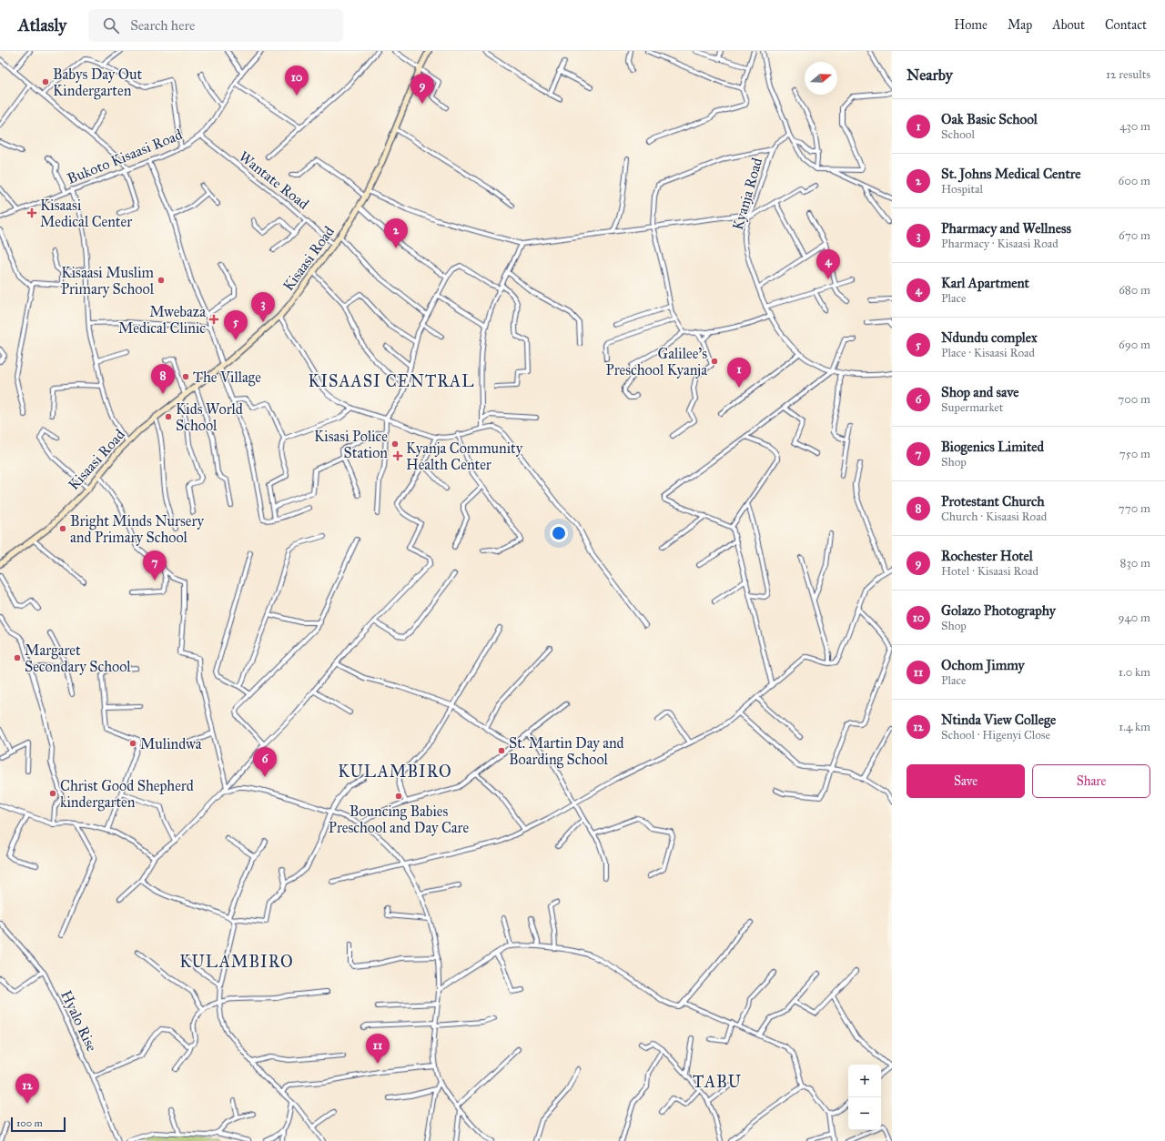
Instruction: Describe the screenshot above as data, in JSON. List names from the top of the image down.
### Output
{
  "streets": {
    "main road": ["Kisaasi Road"],
    "street": [
      "Bukoto Kisaasi Road",
      "Wantate Road",
      "Kyanja Road",
      "Hyalo Rise"
    ]
  },
  "crossings": [
    ["Bukoto Kisaasi Road", "Wantate Road"],
    ["Wantate Road", "Kisaasi Road"]
  ],
  "districts": [
    "KISAASI CENTRAL",
    "KULAMBIRO",
    "KULAMBIRO",
    "TABU"
  ],
  "places": {
    "other": [
      "Babys Day Out Kindergarten",
      "Kisaasi Muslim Primary School",
      "Galilee's Preschool Kyanja",
      "The Village",
      "Kids World School",
      "Kisasi Police Station",
      "Bright Minds Nursery and Primary School",
      "Margaret Secondary School",
      "Mulindwa",
      "St. Martin Day and Boarding School",
      "Christ Good Shepherd kindergarten",
      "Bouncing Babies Preschool and Day Care"
    ],
    "health": ["Kisaasi Medical Center", "Mwebaza Medical Clinic", "Kyanja Community Health Center"]
  },
  "scale_bar": "100 m",
  "north": "right",
  "page": {
    "header": "Atlasly",
    "search": "Search here",
    "nav": [
      "Home",
      "Map",
      "About",
      "Contact"
    ],
    "heading": ["Nearby", "12 results"],
    "pins": [
      "10",
      "9",
      "2",
      "4",
      "3",
      "5",
      "1",
      "8",
      "7",
      "6",
      "11",
      "12"
    ],
    "list": [
      {
        "mark": "1",
        "name": "Oak Basic School",
        "note": "School",
        "value": "430 m"
      },
      {
        "mark": "2",
        "name": "St. Johns Medical Centre",
        "note": "Hospital",
        "value": "600 m"
      },
      {
        "mark": "3",
        "name": "Pharmacy and Wellness",
        "note": "Pharmacy · Kisaasi Road",
        "value": "670 m"
      },
      {
        "mark": "4",
        "name": "Karl Apartment",
        "note": "Place",
        "value": "680 m"
      },
      {
        "mark": "5",
        "name": "Ndundu complex",
        "note": "Place · Kisaasi Road",
        "value": "690 m"
      },
      {
        "mark": "6",
        "name": "Shop and save",
        "note": "Supermarket",
        "value": "700 m"
      },
      {
        "mark": "7",
        "name": "Biogenics Limited",
        "note": "Shop",
        "value": "750 m"
      },
      {
        "mark": "8",
        "name": "Protestant Church",
        "note": "Church · Kisaasi Road",
        "value": "770 m"
      },
      {
        "mark": "9",
        "name": "Rochester Hotel",
        "note": "Hotel · Kisaasi Road",
        "value": "830 m"
      },
      {
        "mark": "10",
        "name": "Golazo Photography",
        "note": "Shop",
        "value": "940 m"
      },
      {
        "mark": "11",
        "name": "Ochom Jimmy",
        "note": "Place",
        "value": "1.0 km"
      },
      {
        "mark": "12",
        "name": "Ntinda View College",
        "note": "School · Higenyi Close",
        "value": "1.4 km"
      }
    ],
    "buttons": ["Save", "Share"],
    "map_buttons": ["+", "−"],
    "scale": "100 m"
  }
}
